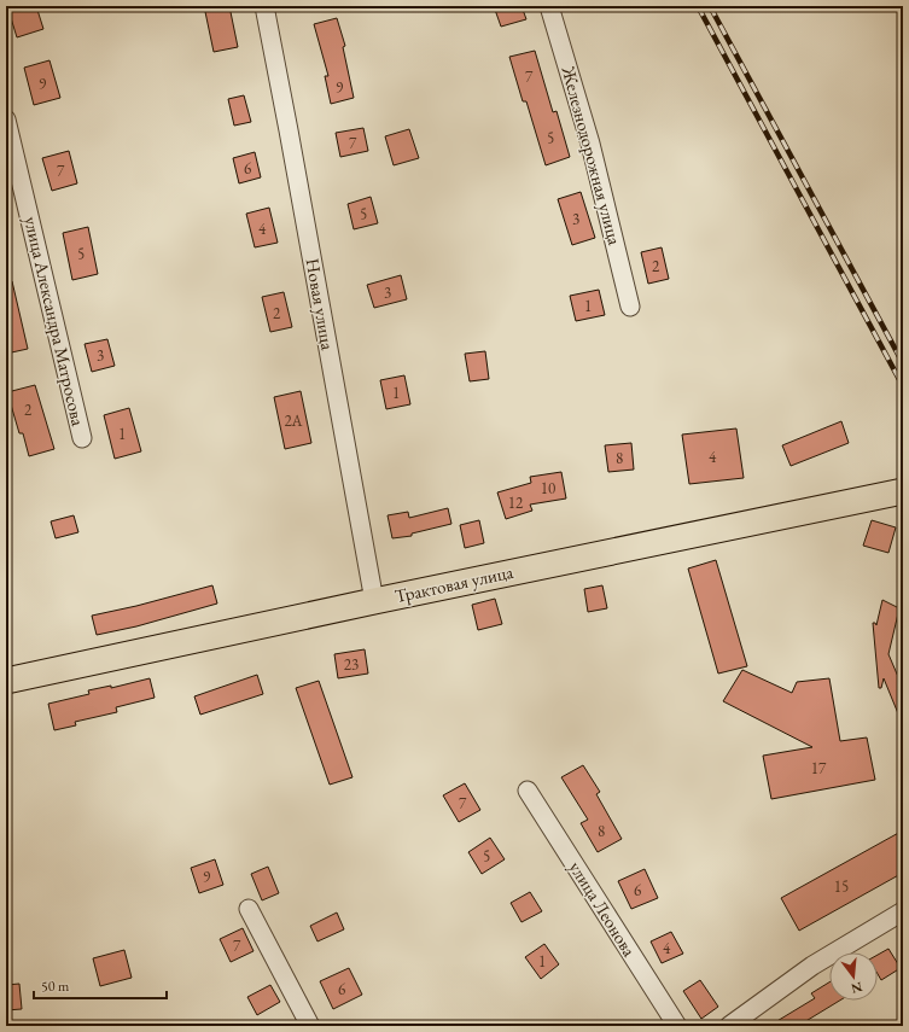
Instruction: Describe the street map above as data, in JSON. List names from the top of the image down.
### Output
{
  "streets": {
    "highway": ["Трактовая улица"],
    "street": [
      "Железнодорожная улица",
      "Новая улица",
      "улица Александра Матросова",
      "улица Леонова"
    ]
  },
  "crossings": [
    ["Новая улица", "Трактовая улица"]
  ],
  "house_numbers": [
    "7",
    "9",
    "9",
    "5",
    "7",
    "6",
    "7",
    "5",
    "3",
    "4",
    "5",
    "2",
    "3",
    "1",
    "2",
    "3",
    "1",
    "2",
    "2А",
    "1",
    "4",
    "8",
    "10",
    "12",
    "23",
    "17",
    "7",
    "8",
    "5",
    "9",
    "15",
    "6",
    "7",
    "4",
    "1",
    "6"
  ],
  "scale_bar": "50 m",
  "north": "bottom"
}
